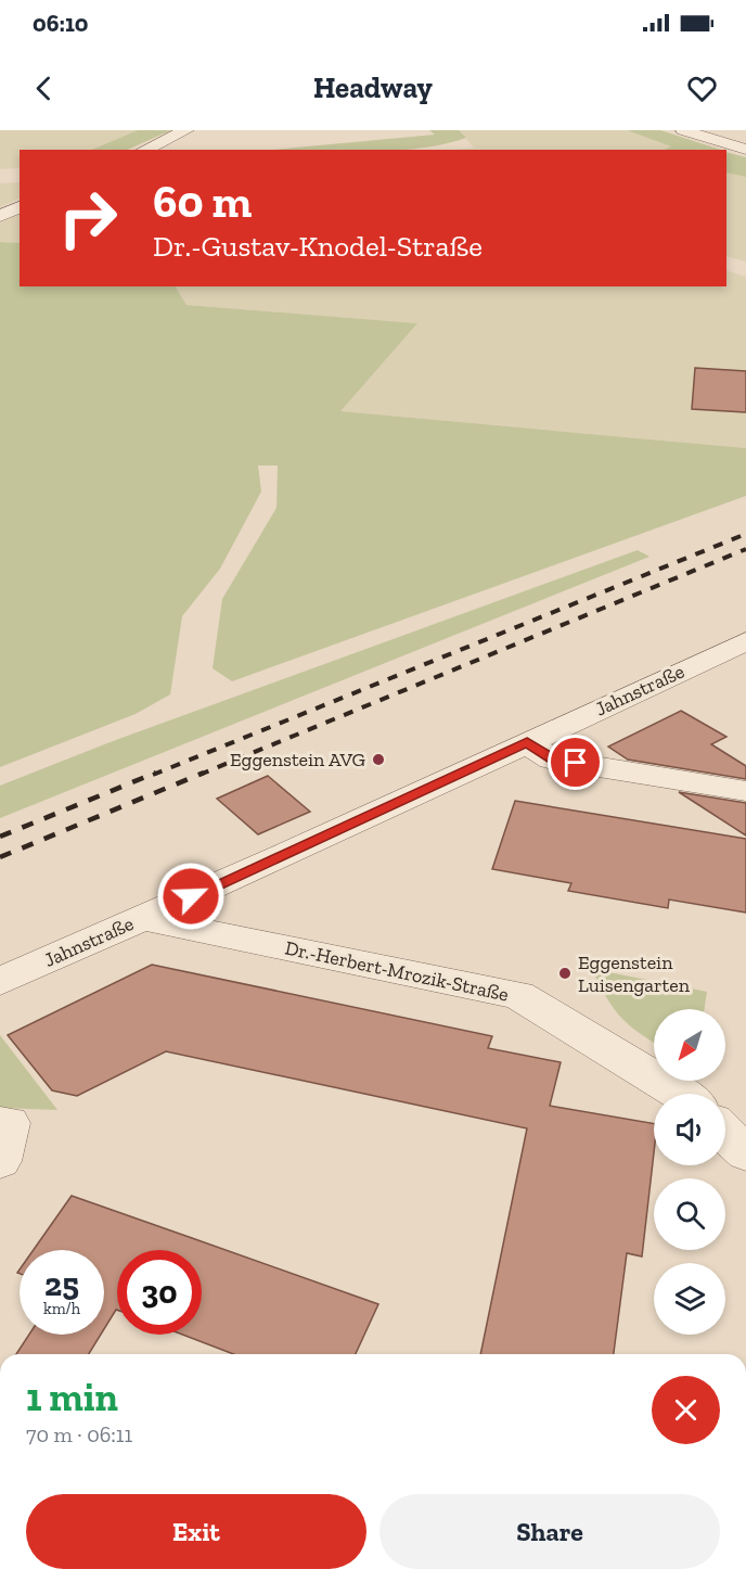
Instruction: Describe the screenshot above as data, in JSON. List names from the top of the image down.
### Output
{
  "streets": {
    "street": ["Jahnstraße", "Dr.-Herbert-Mrozik-Straße"]
  },
  "crossings": [
    ["Jahnstraße", "Dr.-Herbert-Mrozik-Straße"]
  ],
  "places": ["Eggenstein AVG", "Eggenstein Luisengarten"],
  "north": "bottom left",
  "page": {
    "status": "06:10",
    "header": "Headway",
    "turn": ["60 m", "Dr.-Gustav-Knodel-Straße"],
    "speed": "25 km/h",
    "limit": "30",
    "heading": ["1 min", "70 m · 06:11"],
    "buttons": ["Exit", "Share"]
  }
}
